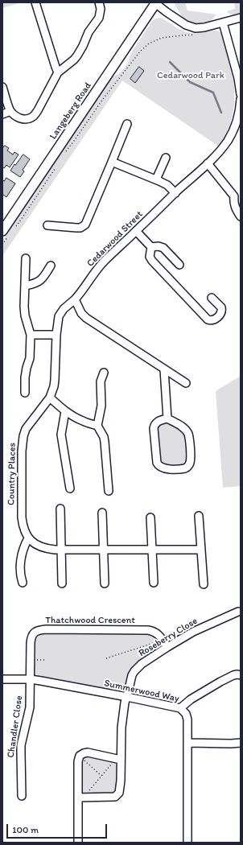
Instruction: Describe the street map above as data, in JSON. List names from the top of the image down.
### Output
{
  "streets": {
    "main road": ["Langeberg Road"],
    "street": [
      "Cedarwood Street",
      "Country Places",
      "Thatchwood Crescent",
      "Roseberry Close",
      "Summerwood Way",
      "Chandler Close"
    ]
  },
  "crossings": [
    ["Thatchwood Crescent", "Roseberry Close"],
    ["Thatchwood Crescent", "Summerwood Way"],
    ["Thatchwood Crescent", "Chandler Close"],
    ["Roseberry Close", "Summerwood Way"],
    ["Summerwood Way", "Chandler Close"]
  ],
  "parks": ["Cedarwood Park"],
  "scale_bar": "100 m"
}
